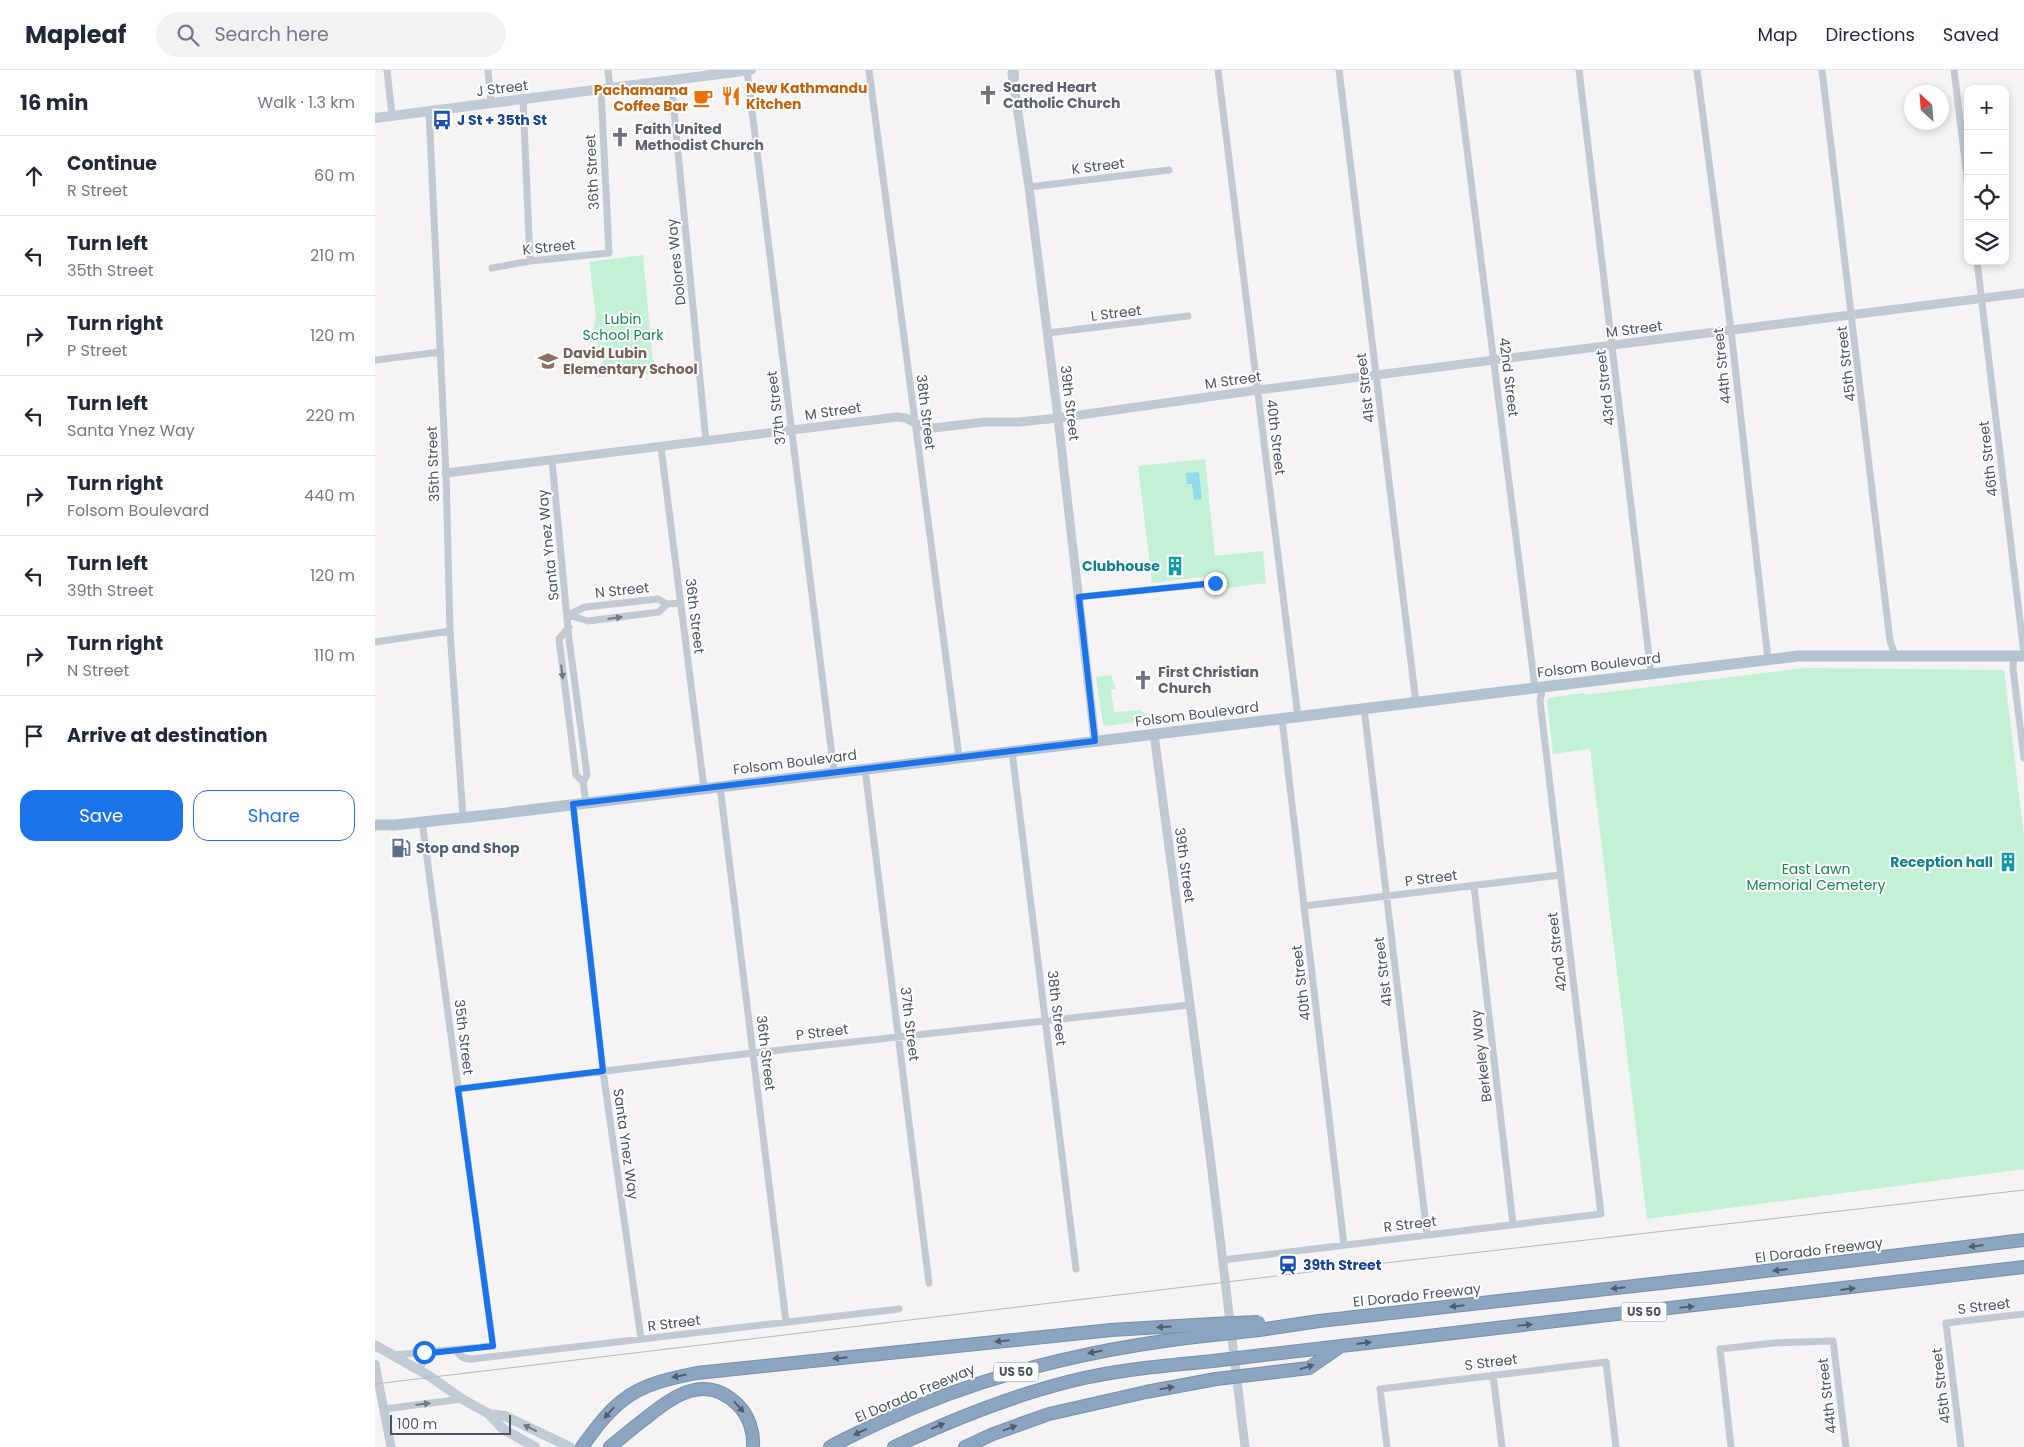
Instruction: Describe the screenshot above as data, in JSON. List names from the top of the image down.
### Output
{
  "streets": {
    "highway": ["El Dorado Freeway", "US 50"],
    "main road": ["J Street", "Folsom Boulevard"],
    "street": [
      "K Street",
      "36th Street",
      "Dolores Way",
      "L Street",
      "M Street",
      "45th Street",
      "44th Street",
      "42nd Street",
      "41st Street",
      "43rd Street",
      "39th Street",
      "37th Street",
      "38th Street",
      "40th Street",
      "46th Street",
      "35th Street",
      "Santa Ynez Way",
      "N Street",
      "P Street",
      "Berkeley Way",
      "R Street",
      "S Street"
    ]
  },
  "crossings": [
    ["J Street", "36th Street"],
    ["J Street", "Dolores Way"],
    ["J Street", "37th Street"],
    ["J Street", "35th Street"],
    ["K Street", "36th Street"],
    ["K Street", "39th Street"],
    ["36th Street", "M Street"],
    ["36th Street", "N Street"],
    ["36th Street", "Folsom Boulevard"],
    ["36th Street", "P Street"],
    ["36th Street", "R Street"],
    ["Dolores Way", "M Street"],
    ["L Street", "39th Street"],
    ["M Street", "45th Street"],
    ["M Street", "44th Street"],
    ["M Street", "42nd Street"],
    ["M Street", "41st Street"],
    ["M Street", "43rd Street"],
    ["M Street", "39th Street"],
    ["M Street", "37th Street"],
    ["M Street", "38th Street"],
    ["M Street", "40th Street"],
    ["M Street", "46th Street"],
    ["M Street", "35th Street"],
    ["M Street", "Santa Ynez Way"],
    ["45th Street", "Folsom Boulevard"],
    ["45th Street", "S Street"],
    ["44th Street", "Folsom Boulevard"],
    ["42nd Street", "Folsom Boulevard"],
    ["42nd Street", "P Street"],
    ["42nd Street", "R Street"],
    ["41st Street", "Folsom Boulevard"],
    ["41st Street", "P Street"],
    ["41st Street", "R Street"],
    ["43rd Street", "Folsom Boulevard"],
    ["39th Street", "Folsom Boulevard"],
    ["39th Street", "P Street"],
    ["39th Street", "R Street"],
    ["37th Street", "Folsom Boulevard"],
    ["37th Street", "P Street"],
    ["38th Street", "Folsom Boulevard"],
    ["38th Street", "P Street"],
    ["40th Street", "Folsom Boulevard"],
    ["40th Street", "P Street"],
    ["40th Street", "R Street"],
    ["46th Street", "Folsom Boulevard"],
    ["35th Street", "Folsom Boulevard"],
    ["35th Street", "P Street"],
    ["35th Street", "R Street"],
    ["Santa Ynez Way", "N Street"],
    ["Santa Ynez Way", "Folsom Boulevard"],
    ["Santa Ynez Way", "P Street"],
    ["Santa Ynez Way", "R Street"],
    ["P Street", "Berkeley Way"],
    ["Berkeley Way", "R Street"]
  ],
  "parks": ["Lubin School Park", "East Lawn Memorial Cemetery"],
  "places": {
    "church": ["Sacred Heart Catholic Church", "Faith United Methodist Church", "First Christian Church"],
    "restaurant": ["New Kathmandu Kitchen"],
    "cafe": ["Pachamama Coffee Bar"],
    "bus stop": ["J St + 35th St"],
    "school or university": ["David Lubin Elementary School"],
    "building": ["Clubhouse", "Reception hall"],
    "fuel station": ["Stop and Shop"],
    "station": ["39th Street"]
  },
  "scale_bar": "100 m",
  "north": "top left",
  "page": {
    "header": "Mapleaf",
    "search": "Search here",
    "nav": ["Map", "Directions", "Saved"],
    "heading": ["16 min", "Walk · 1.3 km"],
    "map_buttons": ["+", "−"],
    "list": [
      ["Continue", "R Street", "60 m"],
      ["Turn left", "35th Street", "210 m"],
      ["Turn right", "P Street", "120 m"],
      ["Turn left", "Santa Ynez Way", "220 m"],
      ["Turn right", "Folsom Boulevard", "440 m"],
      ["Turn left", "39th Street", "120 m"],
      ["Turn right", "N Street", "110 m"],
      "Arrive at destination"
    ],
    "buttons": ["Save", "Share"],
    "scale": "100 m"
  }
}
